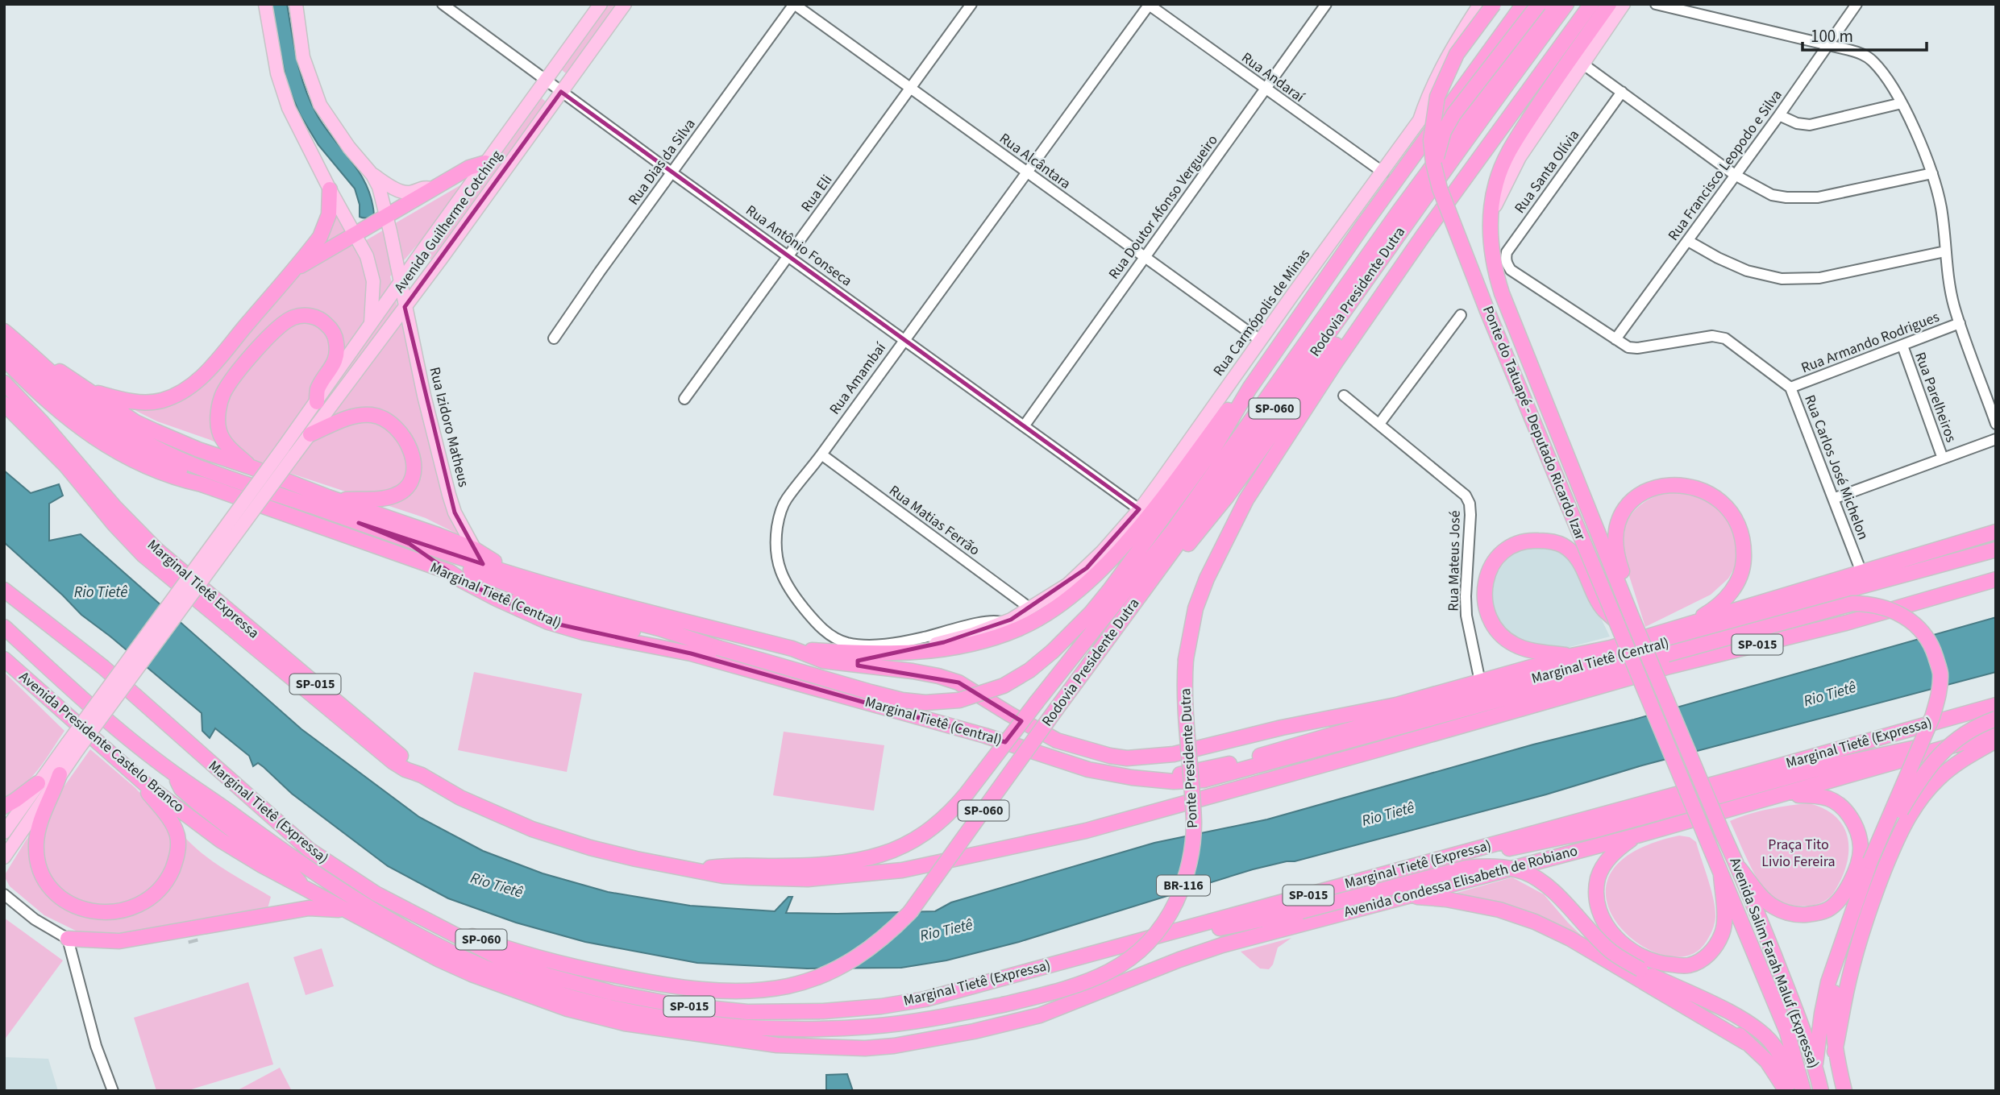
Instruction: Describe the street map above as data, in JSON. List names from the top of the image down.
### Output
{
  "streets": {
    "highway": [
      "Rodovia Presidente Dutra",
      "SP-060",
      "Ponte do Tatuapé - Deputado Ricardo Izar",
      "Marginal Tietê Expressa",
      "Marginal Tietê (Central)",
      "SP-015",
      "Avenida Presidente Castelo Branco",
      "Marginal Tietê (Expressa)",
      "Ponte Presidente Dutra",
      "Avenida Condessa Elisabeth de Robiano",
      "BR-116",
      "Avenida Salim Farah Maluf (Expressa)"
    ],
    "main road": [
      "Avenida Guilherme Cotching",
      "Rua Carmópolis de Minas",
      "Rua Amambaí",
      "Rua Izidoro Matheus"
    ],
    "street": [
      "Rua Andaraí",
      "Rua Alcântara",
      "Rua Dias da Silva",
      "Rua Francisco Leopodo e Silva",
      "Rua Santa Olívia",
      "Rua Eli",
      "Rua Doutor Afonso Vergueiro",
      "Rua Antônio Fonseca",
      "Rua Armando Rodrigues",
      "Rua Parelheiros",
      "Rua Carlos José Michelon",
      "Rua Matias Ferrão",
      "Rua Mateus José"
    ]
  },
  "crossings": [
    ["Rua Andaraí", "Rua Doutor Afonso Vergueiro"],
    ["Rua Andaraí", "Rua Carmópolis de Minas"],
    ["Rua Andaraí", "Rua Amambaí"],
    ["Rua Alcântara", "Rua Dias da Silva"],
    ["Rua Alcântara", "Rua Eli"],
    ["Rua Alcântara", "Rua Doutor Afonso Vergueiro"],
    ["Rua Alcântara", "Rua Carmópolis de Minas"],
    ["Rua Alcântara", "Rua Amambaí"],
    ["Rua Dias da Silva", "Rua Antônio Fonseca"],
    ["Rua Francisco Leopodo e Silva", "Rua Carlos José Michelon"],
    ["Rua Santa Olívia", "Rua Carlos José Michelon"],
    ["Rua Eli", "Rua Antônio Fonseca"],
    ["Rua Doutor Afonso Vergueiro", "Rua Antônio Fonseca"],
    ["Avenida Guilherme Cotching", "Rua Antônio Fonseca"],
    ["Avenida Guilherme Cotching", "Rua Izidoro Matheus"],
    ["Rua Antônio Fonseca", "Rua Carmópolis de Minas"],
    ["Rua Antônio Fonseca", "Rua Amambaí"],
    ["Rodovia Presidente Dutra", "SP-015"],
    ["Rodovia Presidente Dutra", "Marginal Tietê (Expressa)"],
    ["Rodovia Presidente Dutra", "Ponte Presidente Dutra"],
    ["Rua Carmópolis de Minas", "Rua Amambaí"],
    ["Rua Carmópolis de Minas", "Rua Matias Ferrão"],
    ["Rua Armando Rodrigues", "Rua Parelheiros"],
    ["Rua Armando Rodrigues", "Rua Carlos José Michelon"],
    ["Rua Amambaí", "Rua Matias Ferrão"],
    ["Ponte do Tatuapé - Deputado Ricardo Izar", "Avenida Salim Farah Maluf (Expressa)"],
    ["Marginal Tietê Expressa", "SP-015"],
    ["SP-015", "Marginal Tietê (Expressa)"],
    ["Avenida Presidente Castelo Branco", "Avenida Condessa Elisabeth de Robiano"]
  ],
  "water": ["Rio Tietê"],
  "parks": ["Praça Tito Livio Fereira"],
  "scale_bar": "100 m"
}
